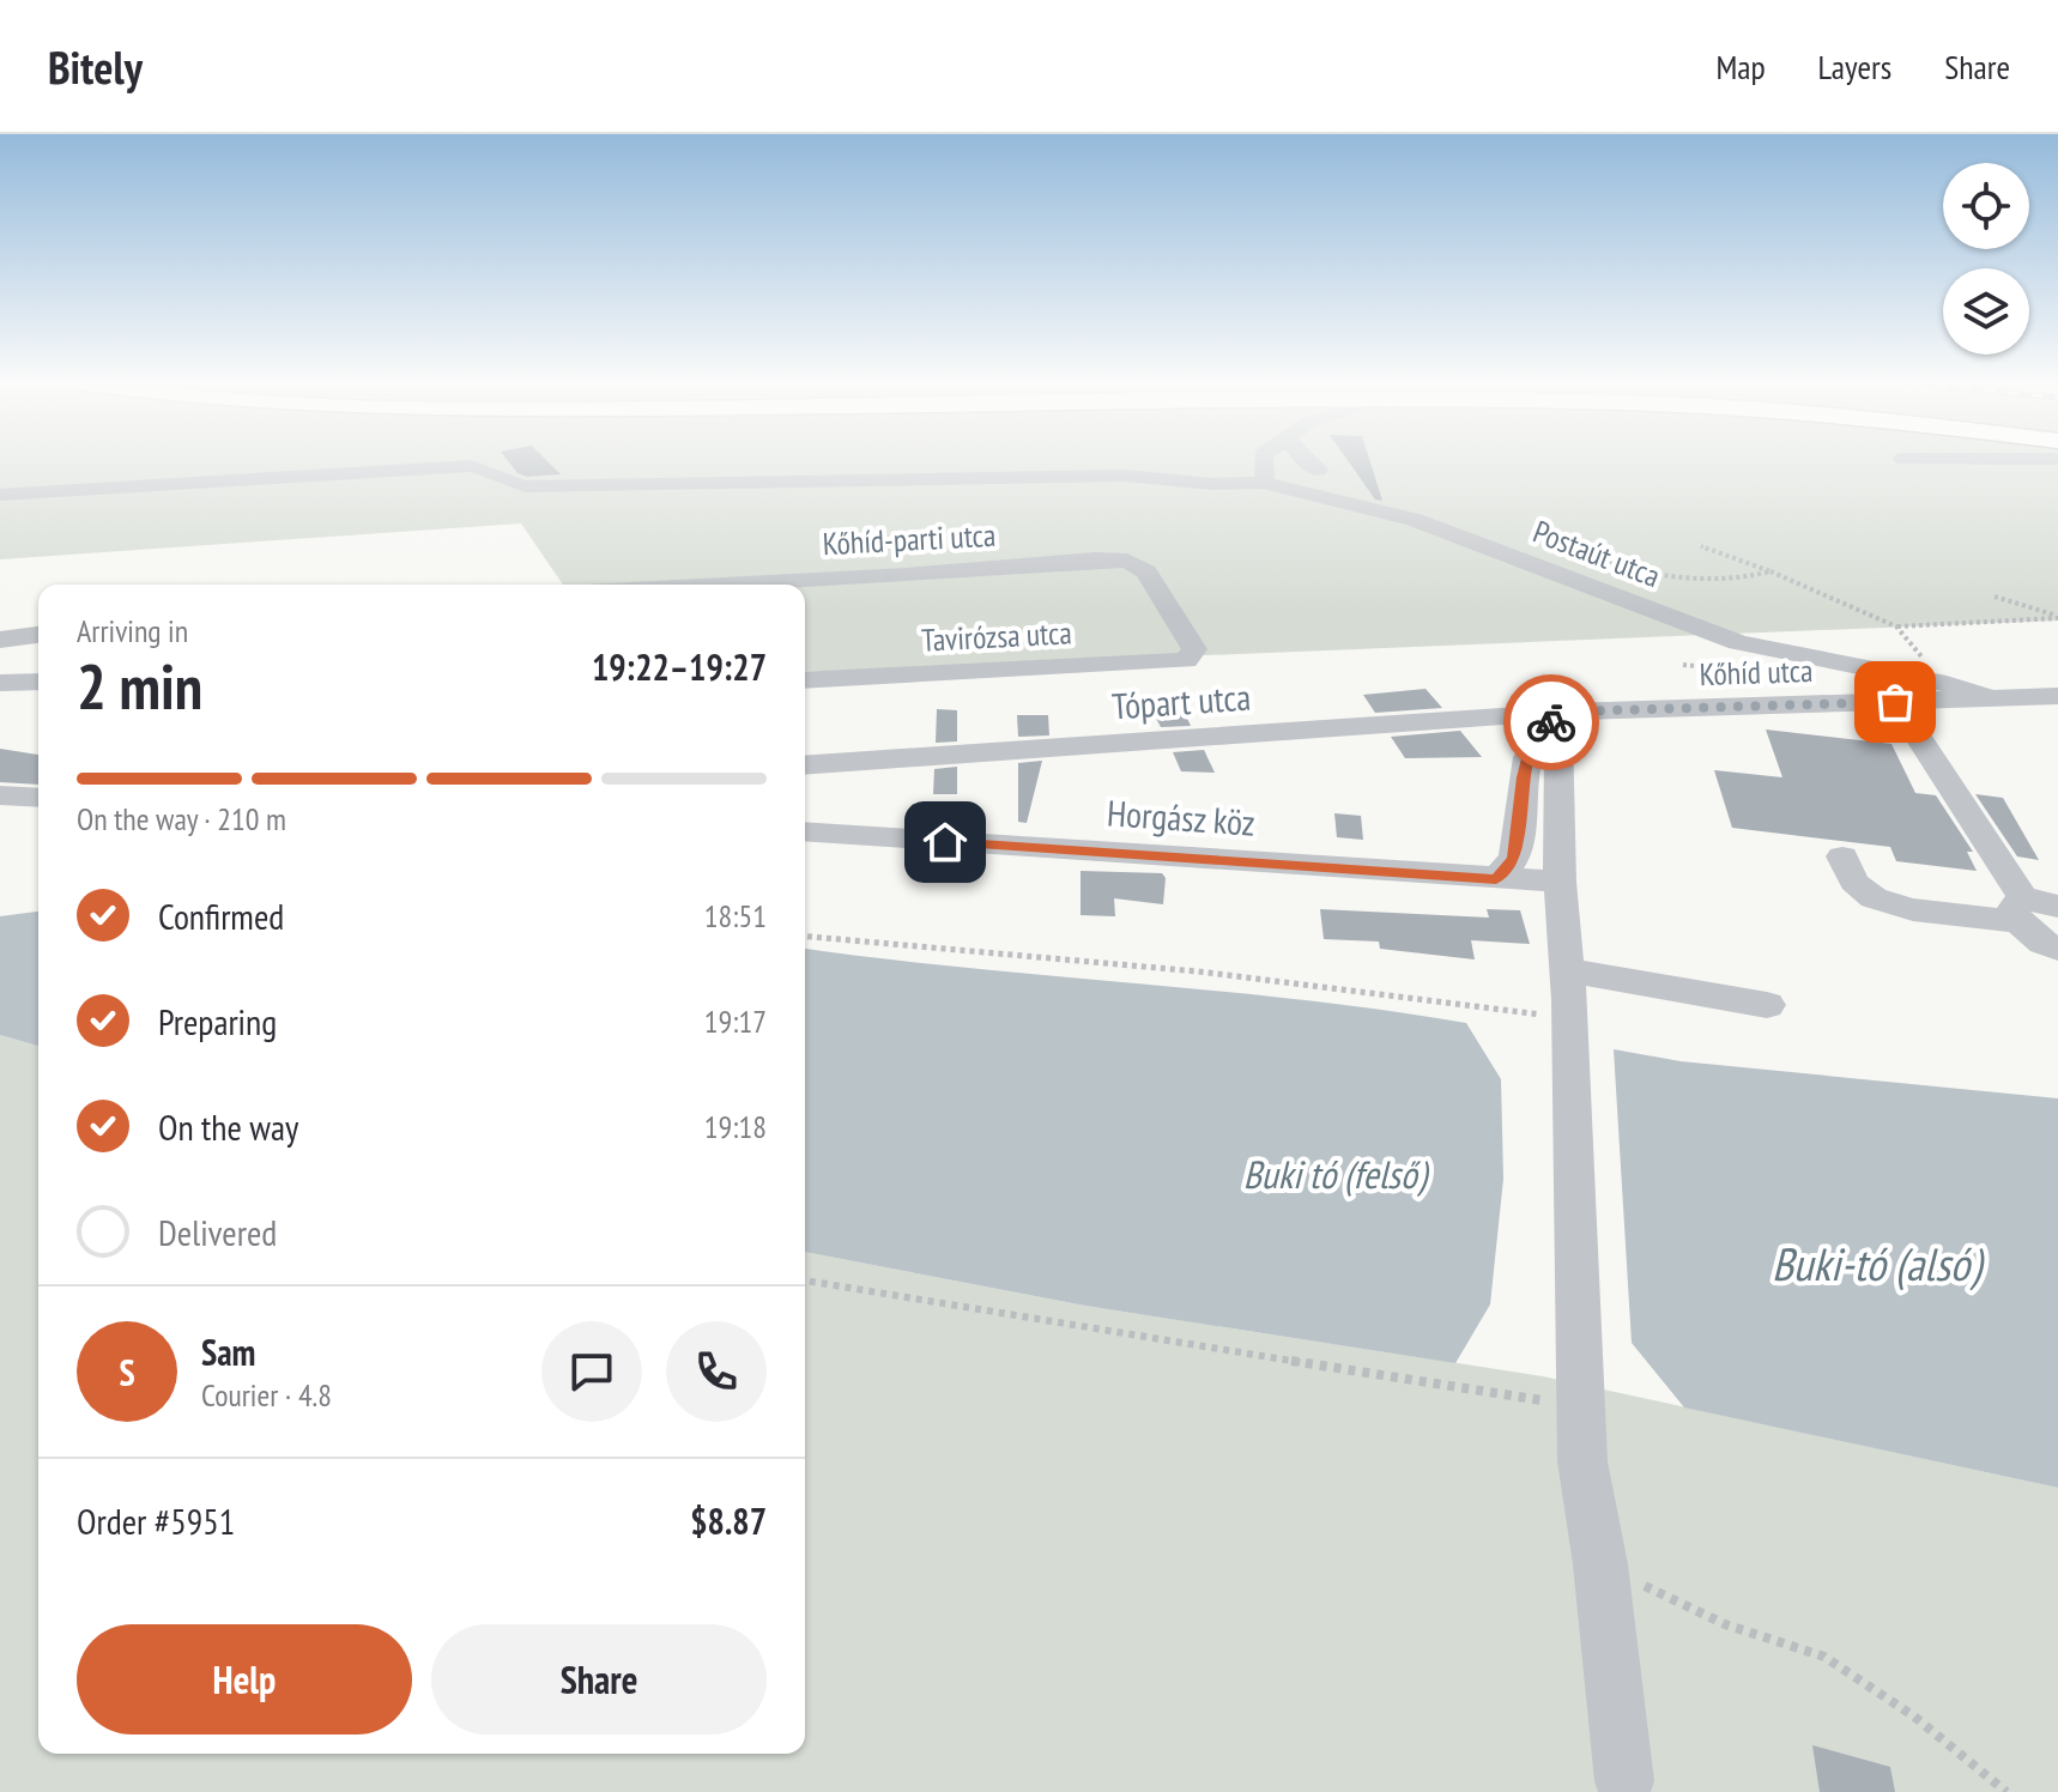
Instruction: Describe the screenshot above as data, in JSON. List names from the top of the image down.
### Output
{
  "streets": {
    "street": [
      "Kőhíd-parti utca",
      "Postaút utca",
      "Tavirózsa utca",
      "Kőhíd utca",
      "Tópart utca",
      "Horgász köz"
    ]
  },
  "crossings": [
    ["Kőhíd-parti utca", "Tavirózsa utca"],
    ["Postaút utca", "Kőhíd utca"],
    ["Kőhíd utca", "Tópart utca"]
  ],
  "water": ["Buki tó (felső)", "Buki-tó (alsó)"],
  "page": {
    "header": "Bitely",
    "nav": ["Map", "Layers", "Share"],
    "heading": ["2 min", "Arriving in", "19:22–19:27"],
    "panel": [
      "Sam",
      "Courier · 4.8",
      "Order #5951",
      "$8.87"
    ],
    "bar": "On the way · 210 m",
    "list": [
      ["Confirmed", "18:51"],
      ["Preparing", "19:17"],
      ["On the way", "19:18"],
      "Delivered"
    ],
    "round": "S",
    "buttons": ["Help", "Share"]
  }
}
